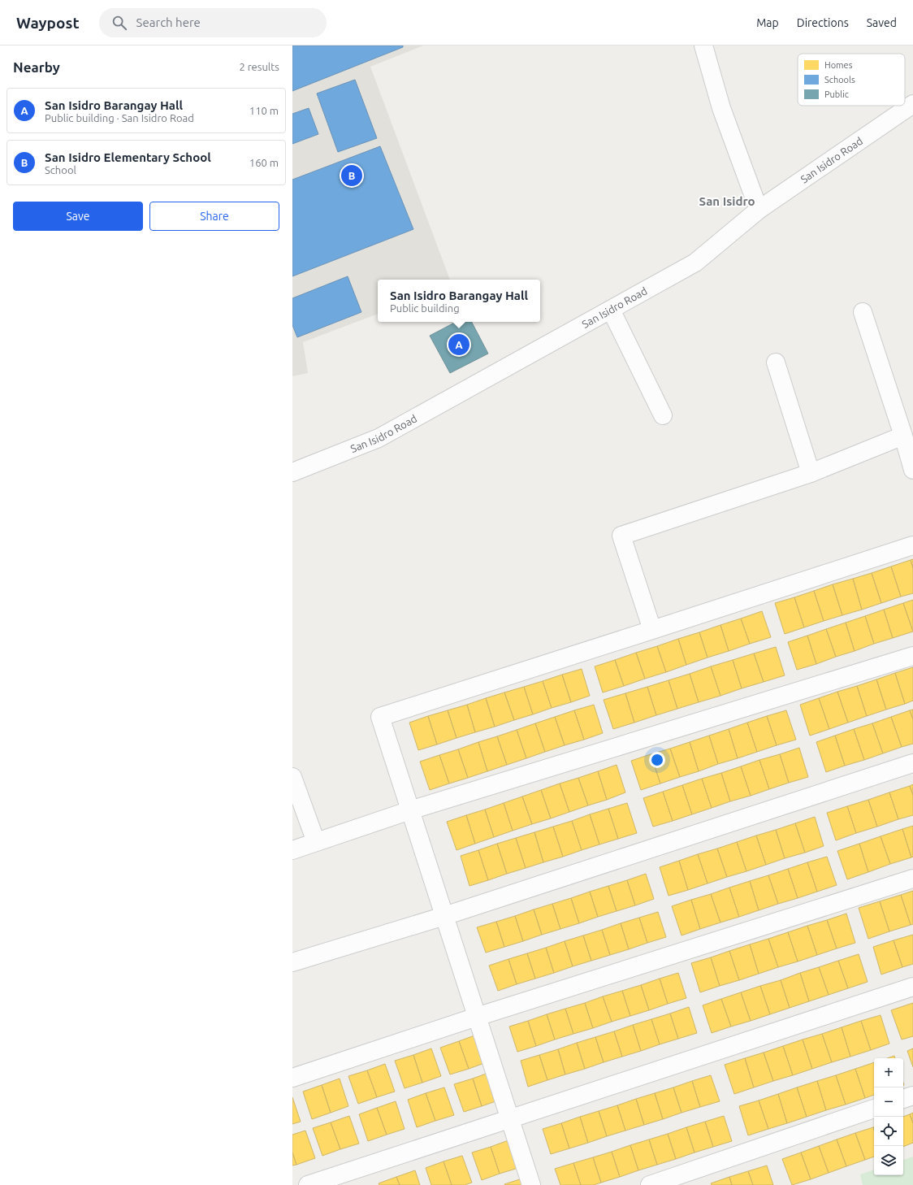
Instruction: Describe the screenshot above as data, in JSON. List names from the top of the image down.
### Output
{
  "streets": {
    "street": ["San Isidro Road"]
  },
  "districts": ["San Isidro"],
  "legend": ["Homes", "Schools", "Public"],
  "page": {
    "header": "Waypost",
    "search": "Search here",
    "nav": ["Map", "Directions", "Saved"],
    "heading": ["Nearby", "2 results"],
    "list": [
      {
        "mark": "A",
        "name": "San Isidro Barangay Hall",
        "note": "Public building · San Isidro Road",
        "value": "110 m"
      },
      {
        "mark": "B",
        "name": "San Isidro Elementary School",
        "note": "School",
        "value": "160 m"
      }
    ],
    "pins": ["B", "A"],
    "buttons": ["Save", "Share"],
    "popup": ["San Isidro Barangay Hall", "Public building"],
    "map_buttons": ["+", "−"]
  }
}
